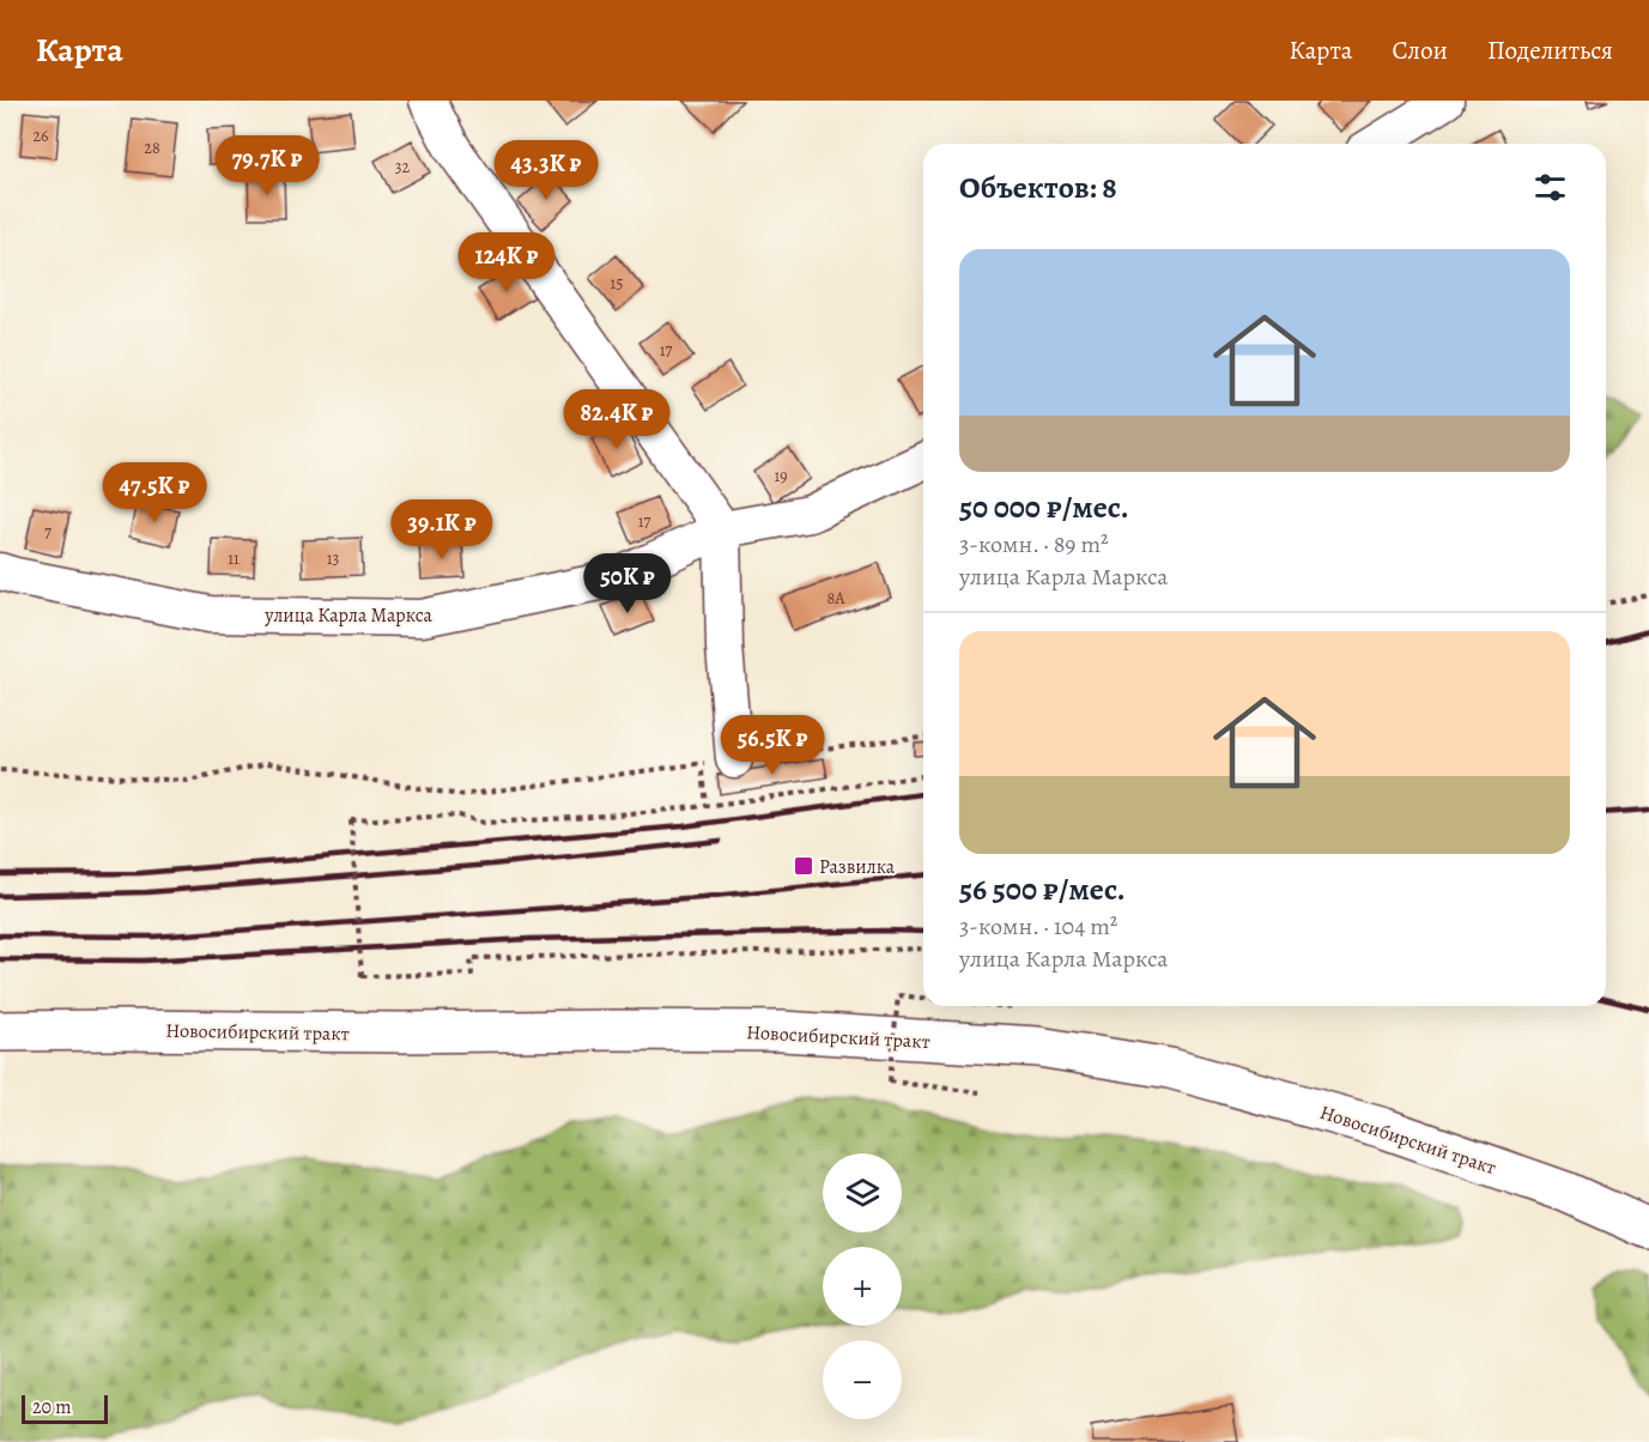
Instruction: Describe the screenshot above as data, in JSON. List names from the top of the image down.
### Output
{
  "streets": {
    "main road": ["Новосибирский тракт"],
    "street": ["улица Карла Маркса"]
  },
  "places": {
    "transit": ["Развилка"]
  },
  "house_numbers": [
    "26",
    "28",
    "32",
    "15",
    "17",
    "19",
    "17",
    "7",
    "11",
    "13",
    "8А"
  ],
  "scale_bar": "20 m",
  "page": {
    "header": "Карта",
    "nav": ["Карта", "Слои", "Поделиться"],
    "price": [
      "79.7K ₽",
      "43.3K ₽",
      "124K ₽",
      "82.4K ₽",
      "47.5K ₽",
      "39.1K ₽",
      "50K ₽",
      "56.5K ₽"
    ],
    "heading": "Объектов: 8",
    "list": [
      {
        "name": "50 000 ₽/мес.",
        "note": "3-комн. · 89 m² · улица Карла Маркса"
      },
      {
        "name": "56 500 ₽/мес.",
        "note": "3-комн. · 104 m² · улица Карла Маркса"
      }
    ],
    "map_buttons": ["+", "−"],
    "scale": "20 m"
  }
}
